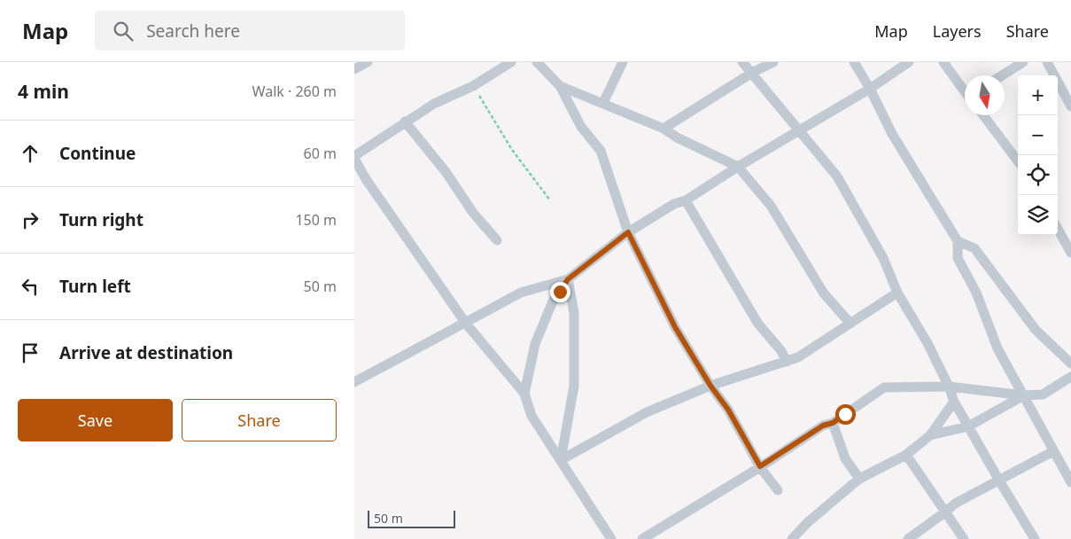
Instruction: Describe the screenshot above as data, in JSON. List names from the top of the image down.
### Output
{
  "scale_bar": "50 m",
  "north": "bottom",
  "page": {
    "header": "Map",
    "search": "Search here",
    "nav": ["Map", "Layers", "Share"],
    "heading": ["4 min", "Walk · 260 m"],
    "map_buttons": ["+", "−"],
    "list": [
      ["Continue", "60 m"],
      ["Turn right", "150 m"],
      ["Turn left", "50 m"],
      "Arrive at destination"
    ],
    "buttons": ["Save", "Share"],
    "scale": "50 m"
  }
}
